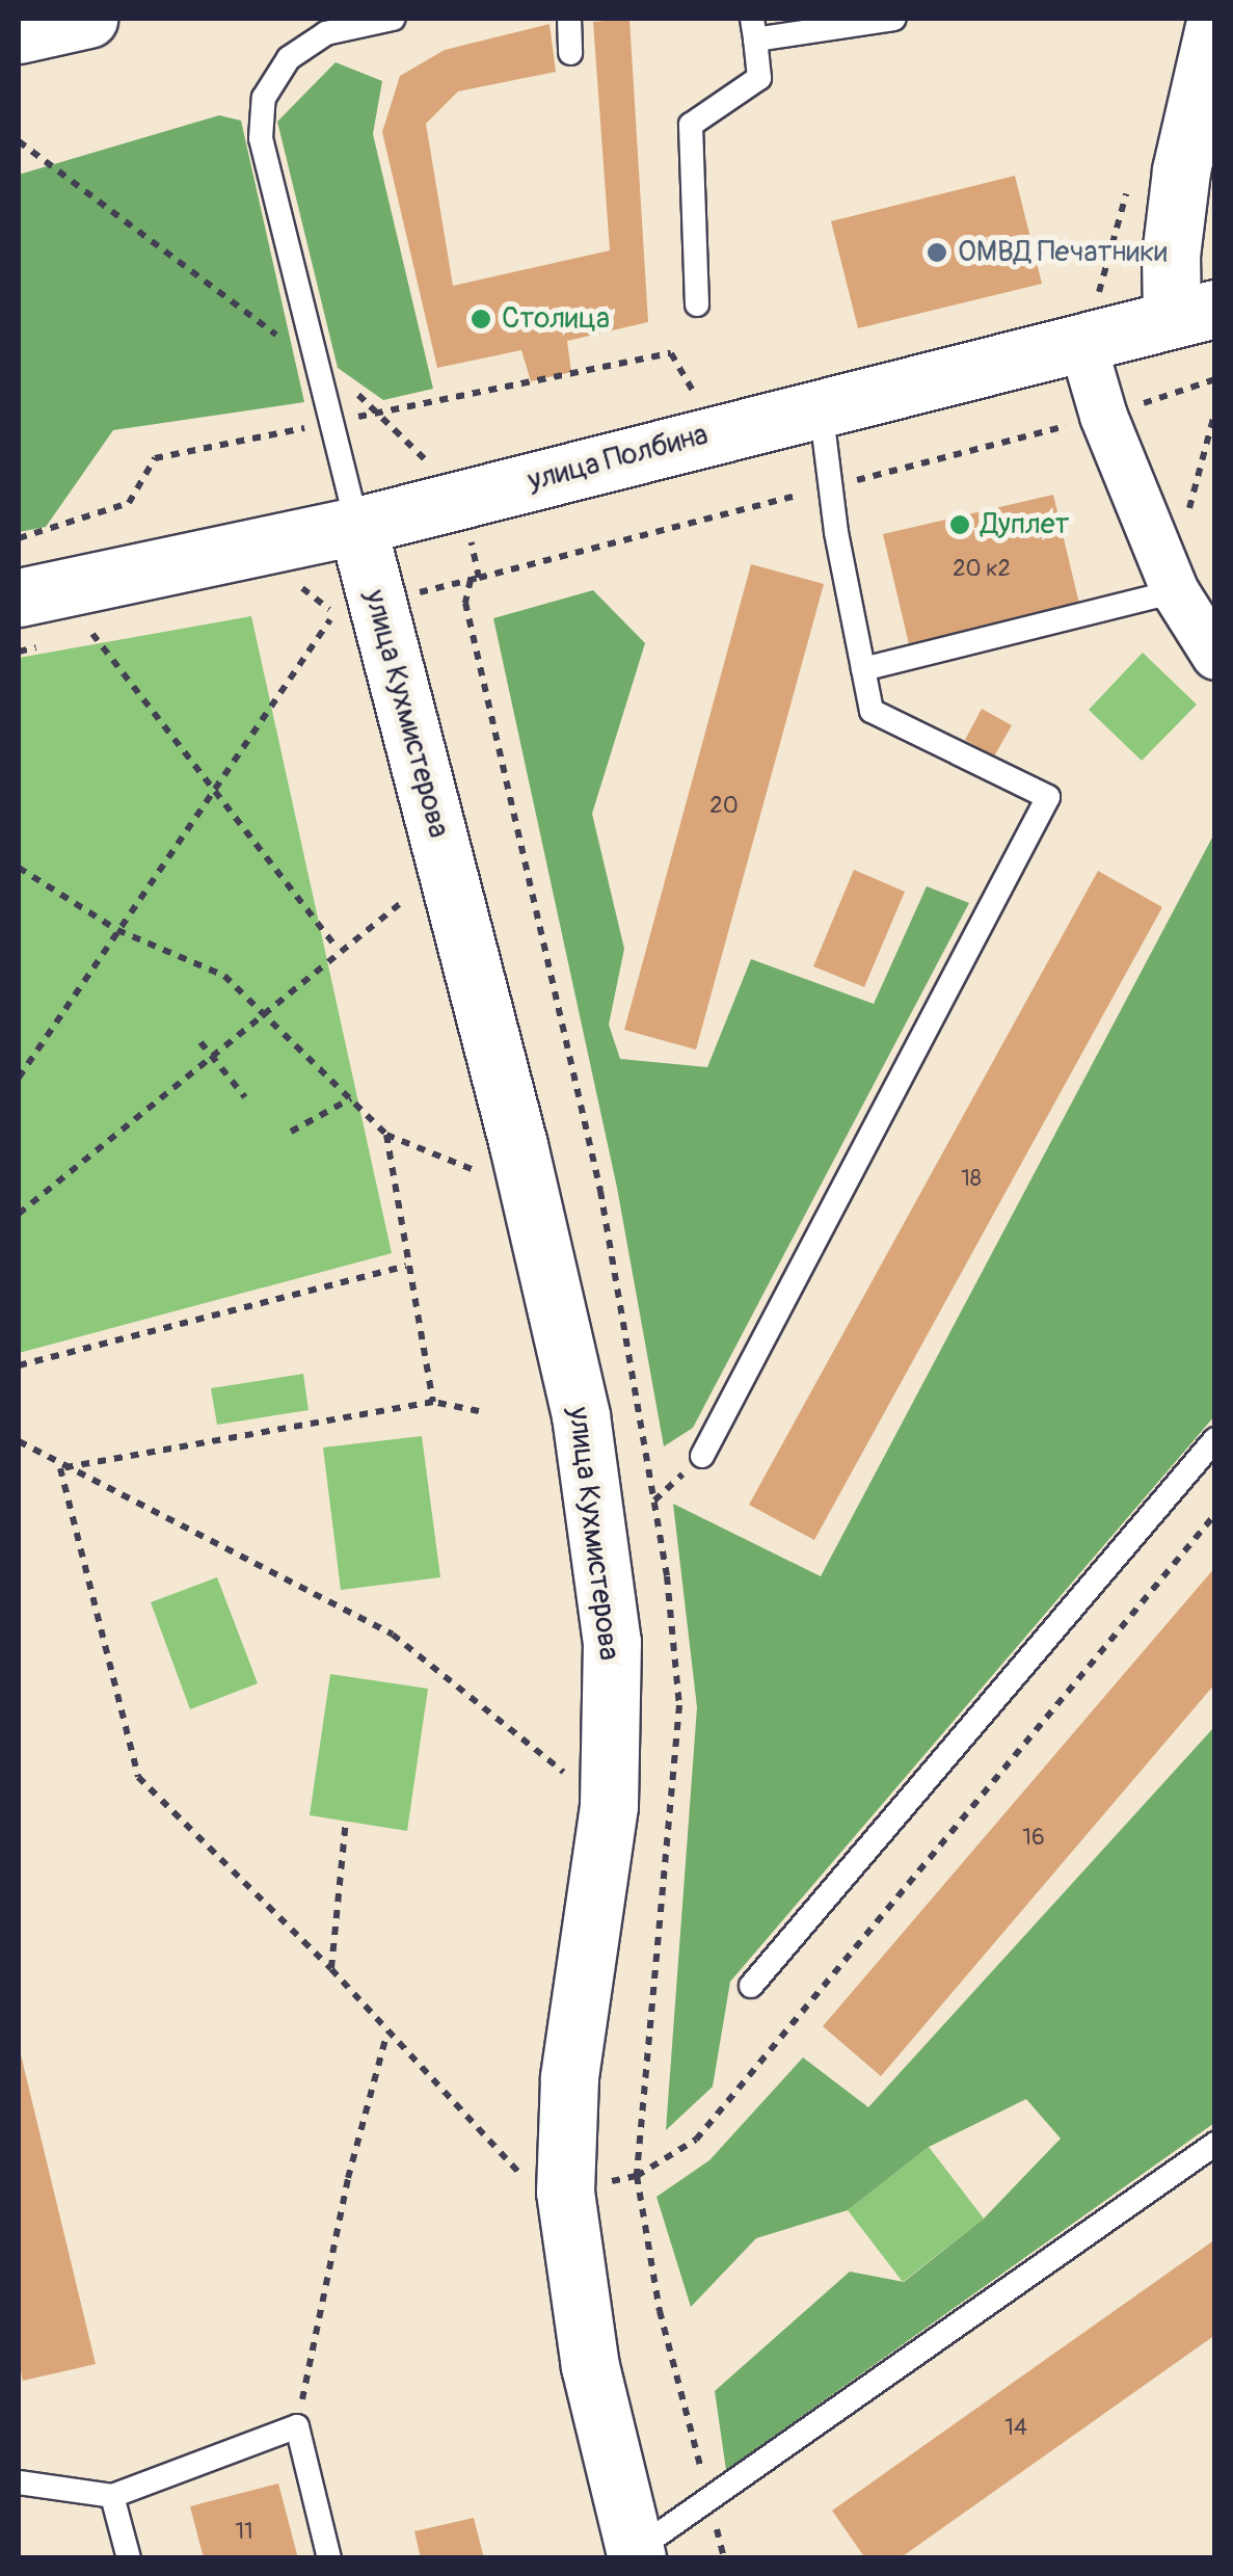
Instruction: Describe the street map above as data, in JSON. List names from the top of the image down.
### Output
{
  "streets": {
    "street": ["улица Полбина", "улица Кухмистерова"]
  },
  "crossings": [
    ["улица Полбина", "улица Кухмистерова"]
  ],
  "places": ["ОМВД Печатники", "Столица", "Дуплет"],
  "house_numbers": [
    "20 к2",
    "20",
    "18",
    "16",
    "14",
    "11"
  ]
}
